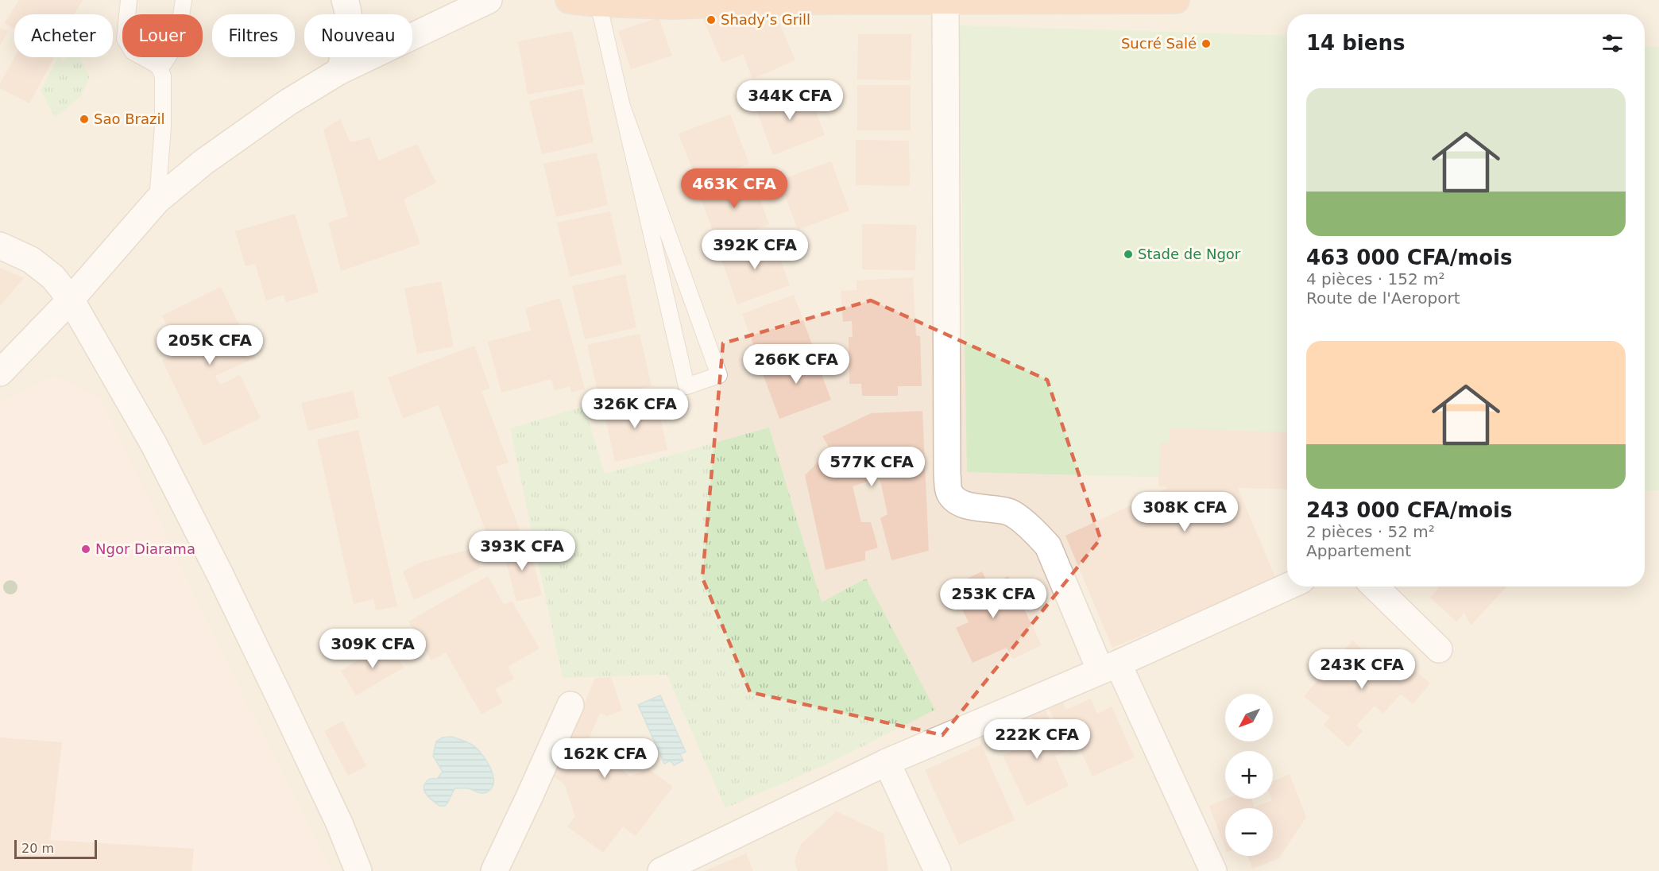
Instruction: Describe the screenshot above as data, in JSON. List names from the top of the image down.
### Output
{
  "places": [
    "Shady’s Grill",
    "Sucré Salé",
    "Sao Brazil",
    "Stade de Ngor",
    "Ngor Diarama"
  ],
  "scale_bar": "20 m",
  "north": "bottom left",
  "page": {
    "chip": [
      "Acheter",
      "Louer",
      "Filtres",
      "Nouveau"
    ],
    "heading": "14 biens",
    "list": [
      {
        "name": "463 000 CFA/mois",
        "note": "4 pièces · 152 m² · Route de l'Aeroport"
      },
      {
        "name": "243 000 CFA/mois",
        "note": "2 pièces · 52 m² · Appartement"
      }
    ],
    "price": [
      "344K CFA",
      "463K CFA",
      "392K CFA",
      "205K CFA",
      "266K CFA",
      "326K CFA",
      "577K CFA",
      "308K CFA",
      "393K CFA",
      "253K CFA",
      "309K CFA",
      "243K CFA",
      "222K CFA",
      "162K CFA"
    ],
    "map_buttons": ["+", "−"],
    "scale": "20 m"
  }
}
